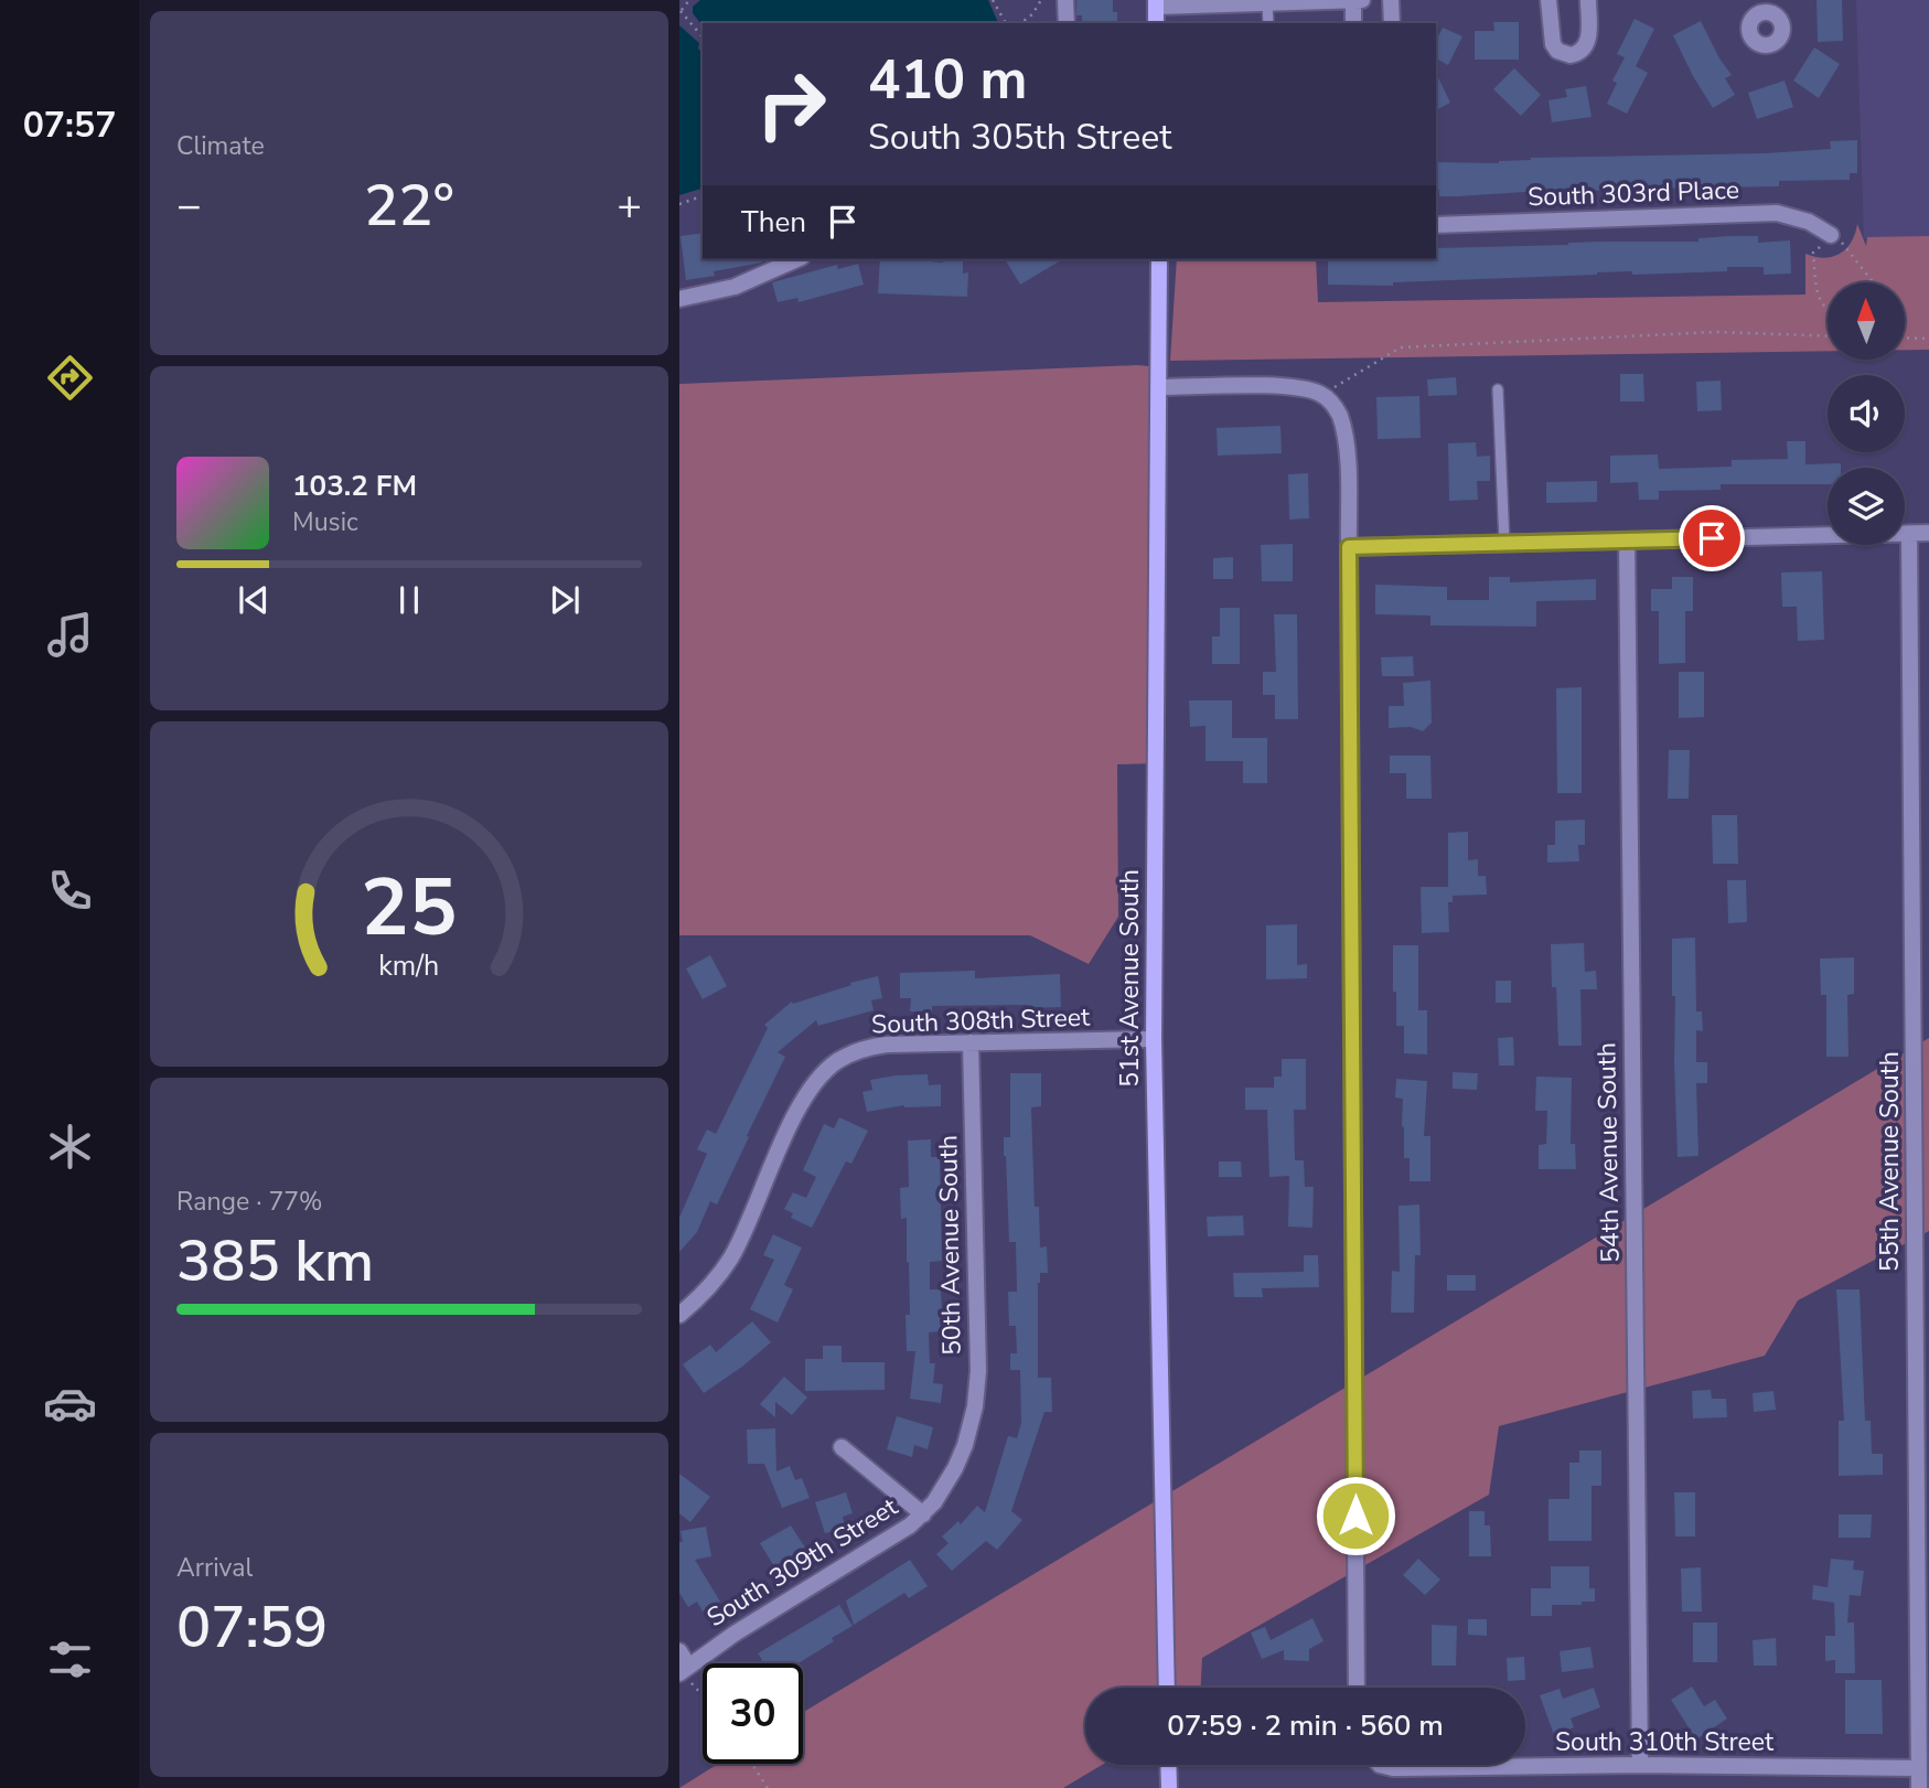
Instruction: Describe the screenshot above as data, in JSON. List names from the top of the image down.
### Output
{
  "streets": {
    "main road": ["51st Avenue South"],
    "street": [
      "South 303rd Place",
      "South 308th Street",
      "54th Avenue South",
      "55th Avenue South",
      "50th Avenue South",
      "South 309th Street",
      "South 310th Street"
    ]
  },
  "crossings": [
    ["51st Avenue South", "South 308th Street"],
    ["South 308th Street", "50th Avenue South"],
    ["54th Avenue South", "South 310th Street"],
    ["55th Avenue South", "South 310th Street"],
    ["50th Avenue South", "South 309th Street"]
  ],
  "north": "top",
  "page": {
    "tabs": "07:57",
    "tile": [
      "Climate",
      ["Range · 77%", "385 km"],
      ["Arrival", "07:59"]
    ],
    "turn": ["410 m", "South 305th Street"],
    "heat": ["−", "22°", "+"],
    "then": "Then",
    "song": ["103.2 FM", "Music"],
    "limit": "30",
    "trip": "07:59 · 2 min · 560 m",
    "gauge": ["25", "km/h"]
  }
}
